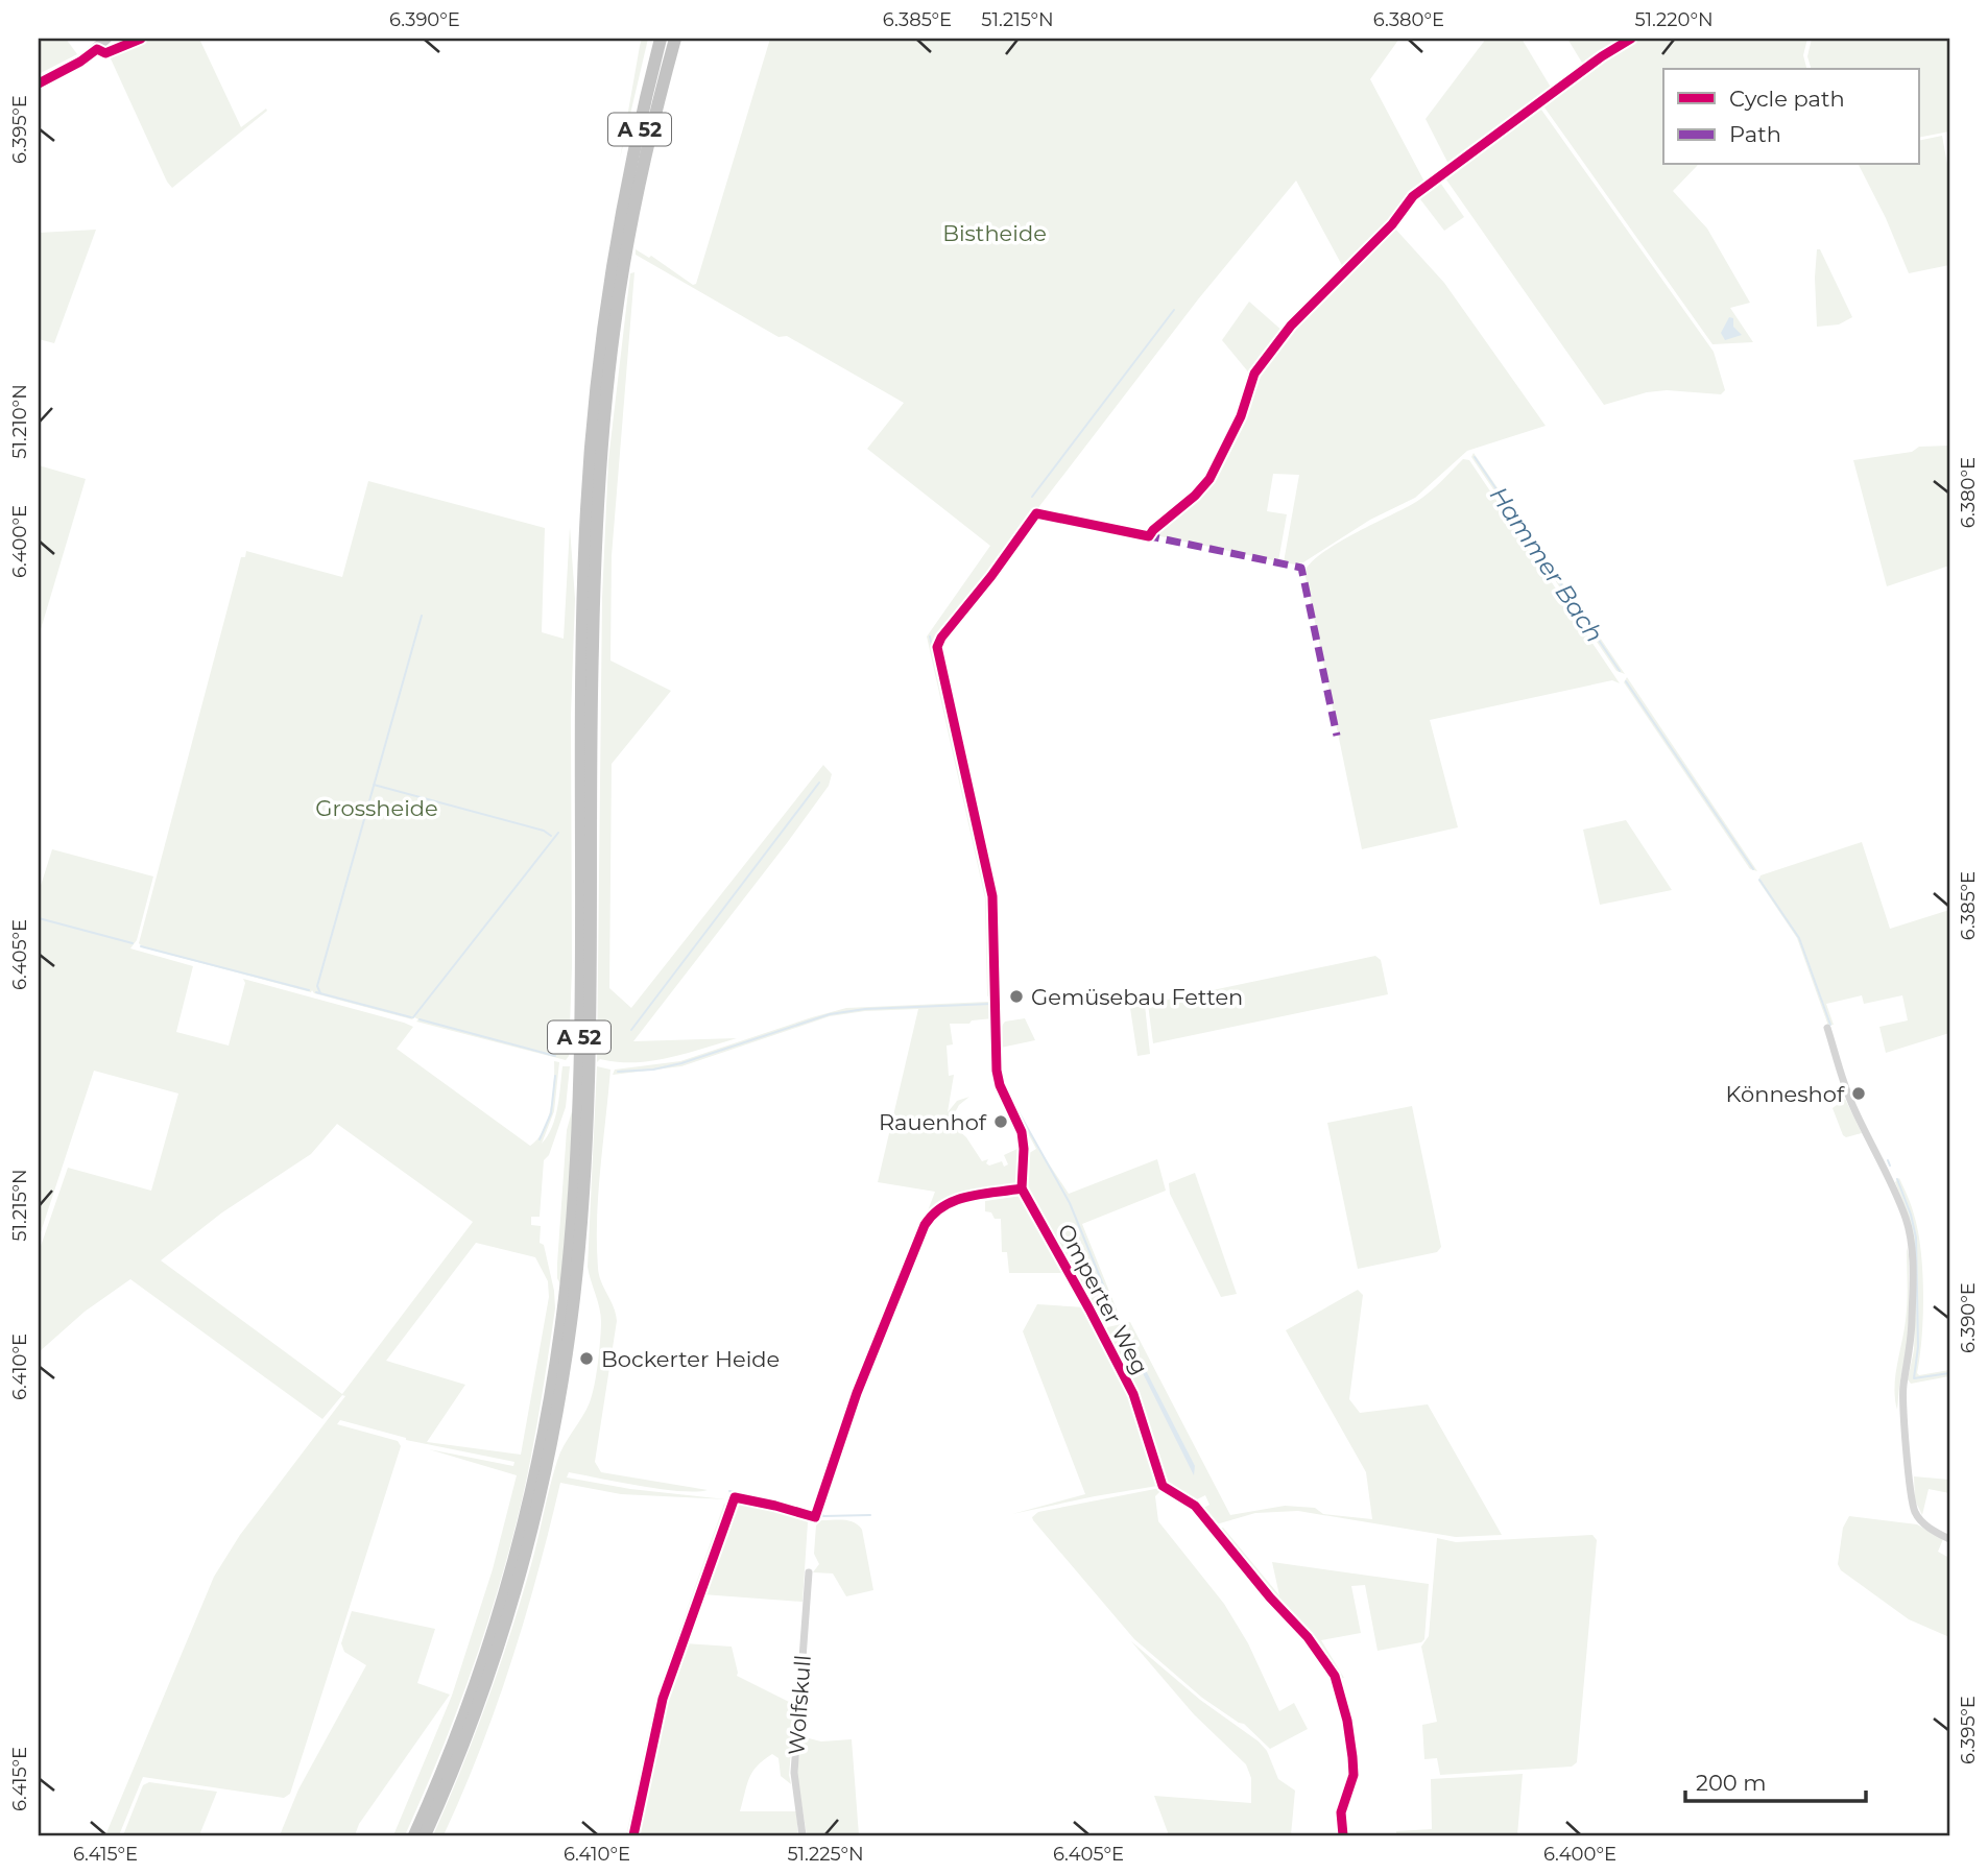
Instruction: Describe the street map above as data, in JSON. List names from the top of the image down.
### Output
{
  "streets": {
    "highway": ["A 52"],
    "street": ["Omperter Weg", "Wolfskull"]
  },
  "water": ["Hammer Bach"],
  "parks": ["Bistheide", "Grossheide"],
  "places": [
    "Gemüsebau Fetten",
    "Könneshof",
    "Rauenhof",
    "Bockerter Heide"
  ],
  "legend": ["Cycle path", "Path"],
  "scale_bar": "200 m",
  "coordinates": [
    "6.390°E",
    "6.385°E",
    "51.215°N",
    "6.380°E",
    "51.220°N",
    "6.395°E",
    "51.210°N",
    "6.400°E",
    "6.405°E",
    "6.410°E",
    "6.415°E",
    "51.225°N"
  ]
}
